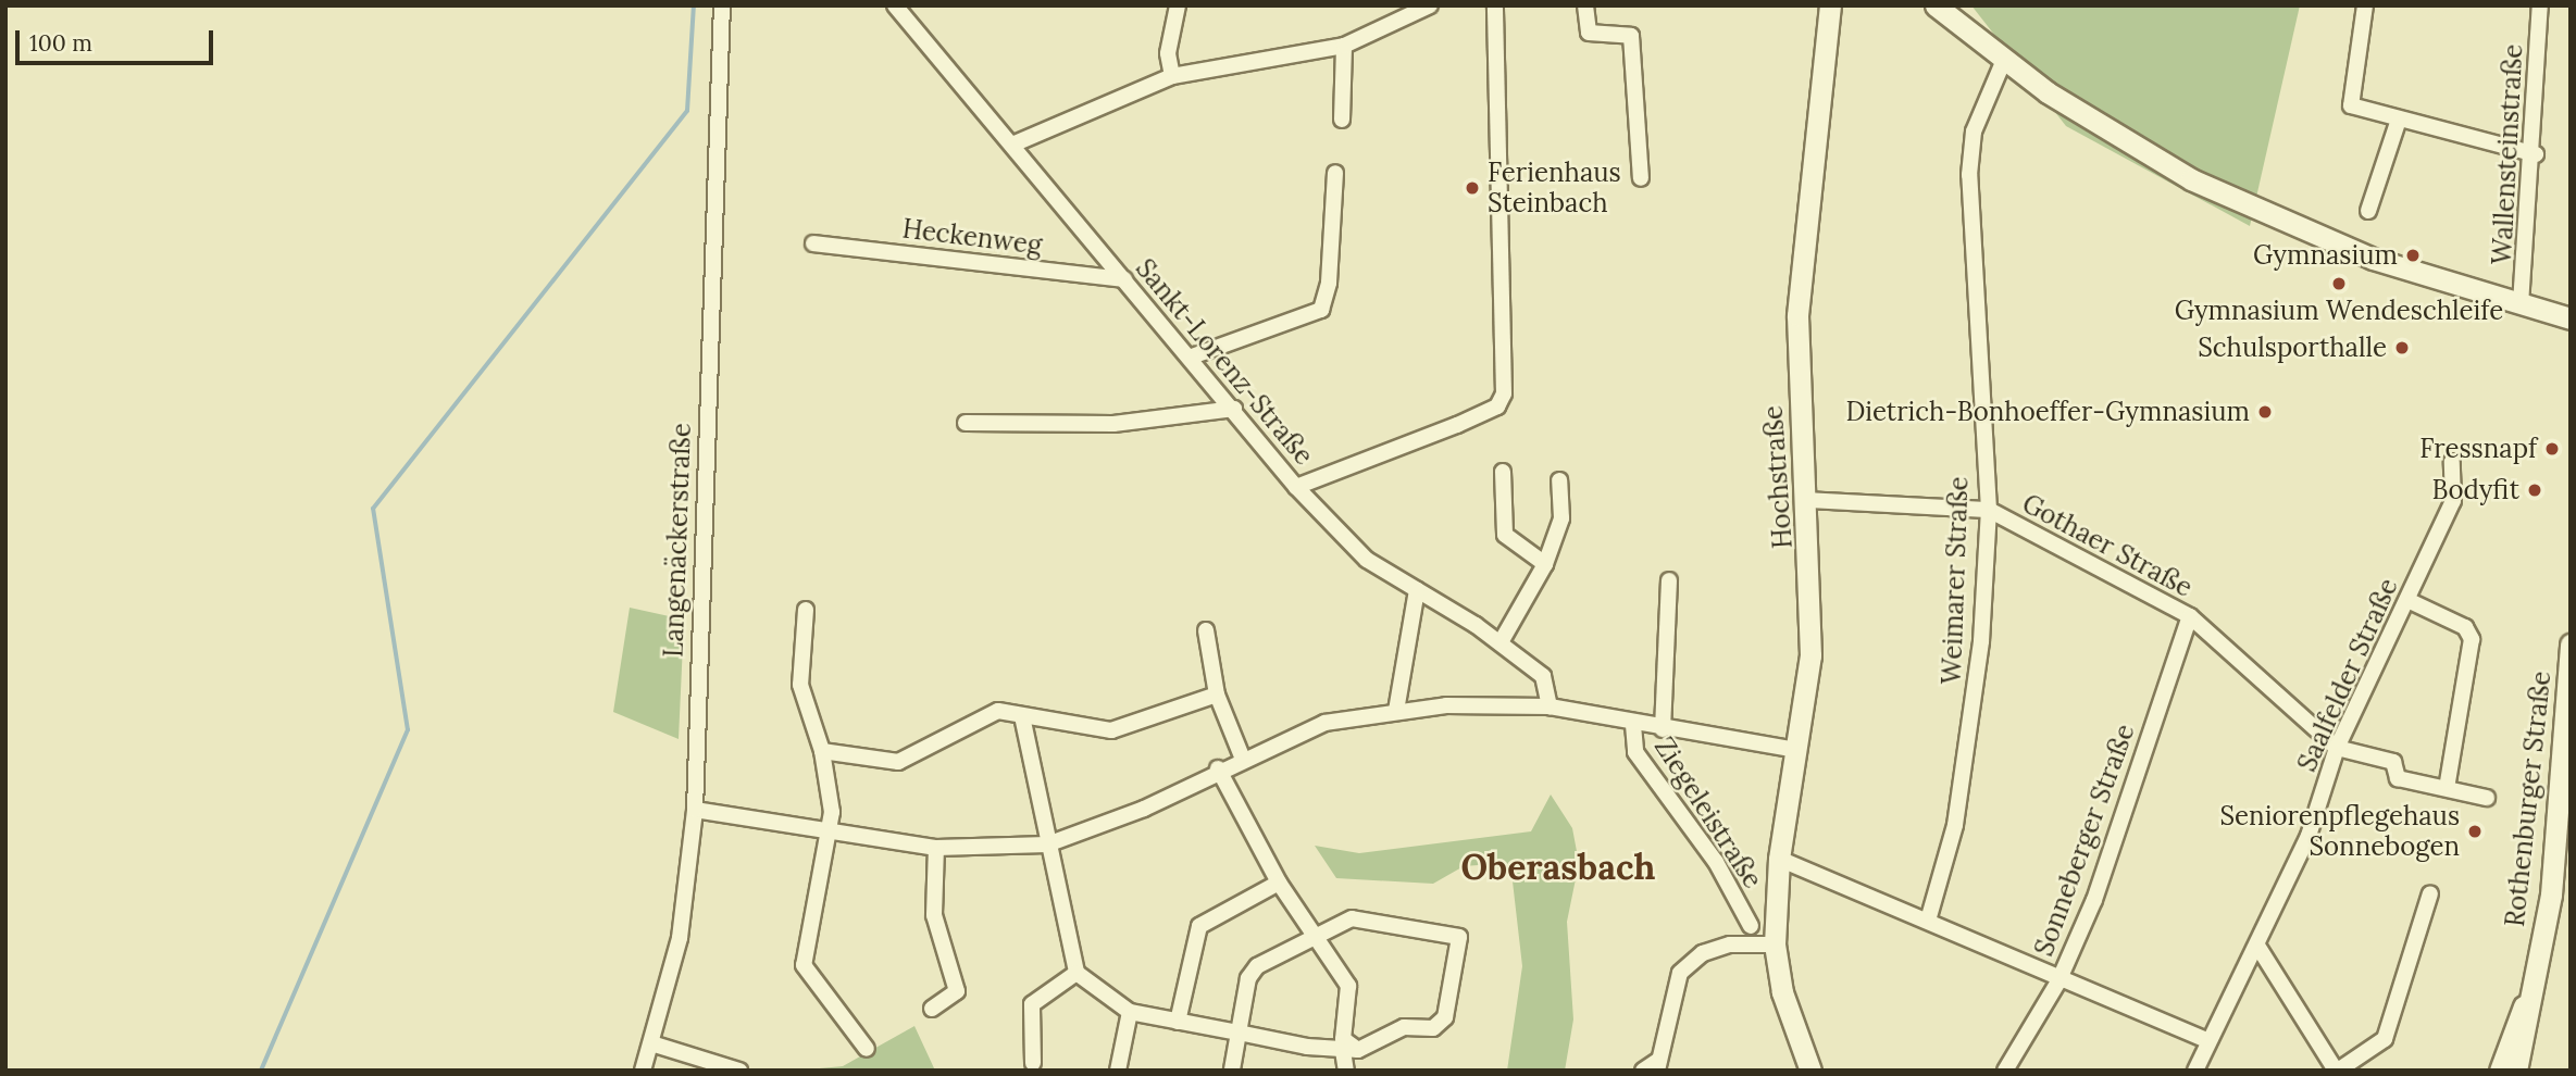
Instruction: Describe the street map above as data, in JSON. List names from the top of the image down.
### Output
{
  "streets": {
    "street": [
      "Wallensteinstraße",
      "Heckenweg",
      "Sankt-Lorenz-Straße",
      "Hochstraße",
      "Langenäckerstraße",
      "Gothaer Straße",
      "Weimarer Straße",
      "Saalfelder Straße",
      "Rothenburger Straße",
      "Ziegeleistraße",
      "Sonneberger Straße"
    ]
  },
  "crossings": [
    ["Heckenweg", "Sankt-Lorenz-Straße"],
    ["Hochstraße", "Gothaer Straße"],
    ["Gothaer Straße", "Weimarer Straße"],
    ["Gothaer Straße", "Saalfelder Straße"],
    ["Gothaer Straße", "Sonneberger Straße"]
  ],
  "districts": ["Oberasbach"],
  "places": [
    "Ferienhaus Steinbach",
    "Gymnasium",
    "Gymnasium Wendeschleife",
    "Schulsporthalle",
    "Dietrich-Bonhoeffer-Gymnasium",
    "Fressnapf",
    "Bodyfit",
    "Seniorenpflegehaus Sonnebogen"
  ],
  "scale_bar": "100 m"
}
